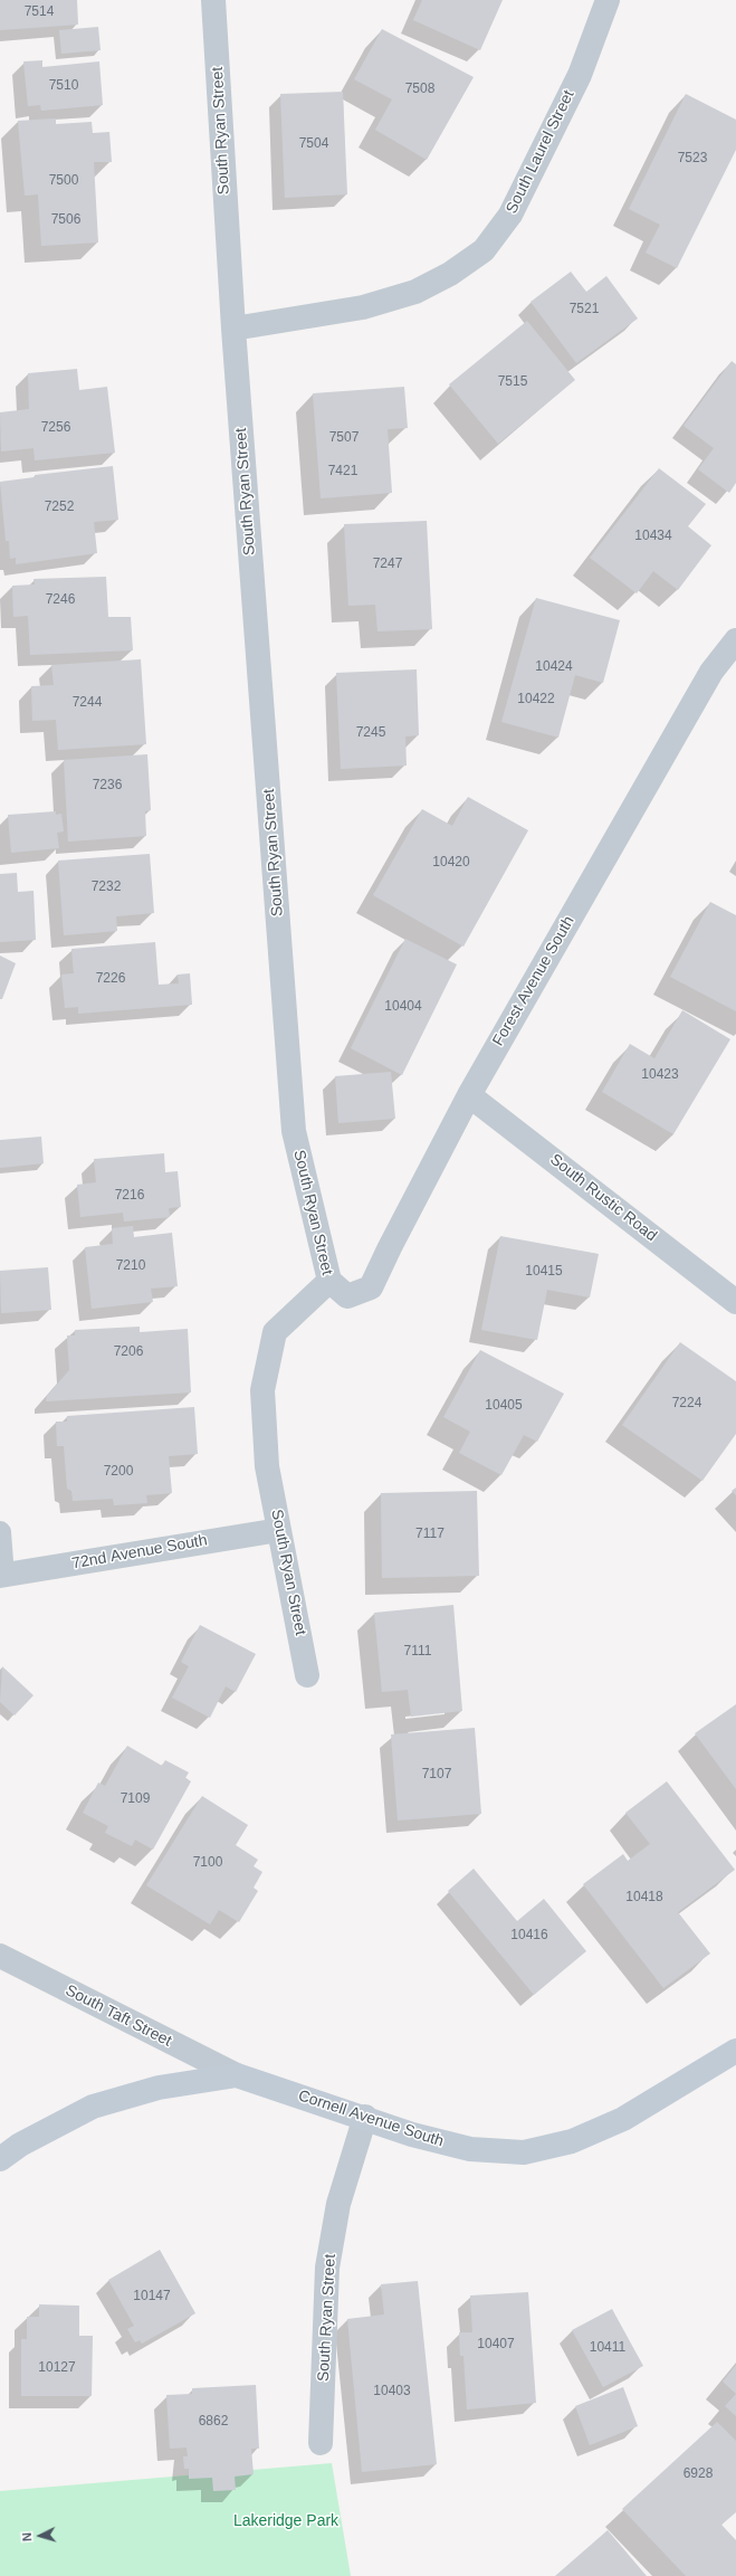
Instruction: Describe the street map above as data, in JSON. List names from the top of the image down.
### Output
{
  "streets": {
    "street": [
      "South Ryan Street",
      "South Laurel Street",
      "Forest Avenue South",
      "South Rustic Road",
      "72nd Avenue South",
      "South Taft Street",
      "Cornell Avenue South"
    ]
  },
  "crossings": [
    ["South Ryan Street", "South Laurel Street"],
    ["South Ryan Street", "Forest Avenue South"],
    ["South Ryan Street", "72nd Avenue South"],
    ["South Ryan Street", "Cornell Avenue South"],
    ["Forest Avenue South", "South Rustic Road"],
    ["South Taft Street", "Cornell Avenue South"]
  ],
  "parks": ["Lakeridge Park"],
  "house_numbers": [
    "7514",
    "7510",
    "7508",
    "7504",
    "7523",
    "7500",
    "7506",
    "7521",
    "7515",
    "7256",
    "7507",
    "7421",
    "7252",
    "10434",
    "7247",
    "7246",
    "10424",
    "10422",
    "7244",
    "7245",
    "7236",
    "10420",
    "7232",
    "7226",
    "10404",
    "10423",
    "7216",
    "7210",
    "10415",
    "7206",
    "7224",
    "10405",
    "7200",
    "7117",
    "7111",
    "7107",
    "7109",
    "7100",
    "10418",
    "10416",
    "10147",
    "10407",
    "10411",
    "10127",
    "10403",
    "6862",
    "6928"
  ],
  "north": "left"
}
